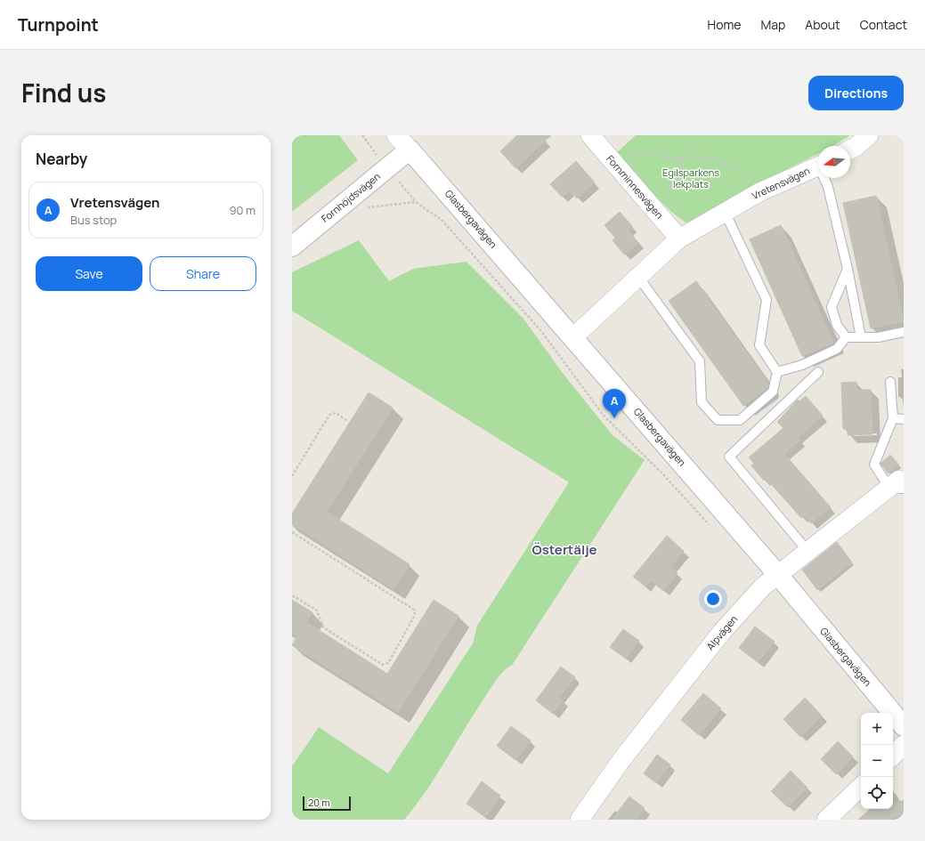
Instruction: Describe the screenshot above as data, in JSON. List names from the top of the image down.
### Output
{
  "streets": {
    "street": [
      "Vretensvägen",
      "Fornminnesvägen",
      "Fornhöjdsvägen",
      "Glasbergavägen",
      "Alpvägen"
    ]
  },
  "crossings": [
    ["Vretensvägen", "Fornminnesvägen"],
    ["Vretensvägen", "Glasbergavägen"],
    ["Fornhöjdsvägen", "Glasbergavägen"],
    ["Glasbergavägen", "Alpvägen"]
  ],
  "districts": ["Östertälje"],
  "parks": ["Egilsparkens lekplats"],
  "scale_bar": "20 m",
  "north": "left",
  "page": {
    "header": "Turnpoint",
    "nav": [
      "Home",
      "Map",
      "About",
      "Contact"
    ],
    "title": "Find us",
    "buttons": [
      "Directions",
      ["Save", "Share"]
    ],
    "heading": "Nearby",
    "list": [
      {
        "mark": "A",
        "name": "Vretensvägen",
        "note": "Bus stop",
        "value": "90 m"
      }
    ],
    "pins": "A",
    "map_buttons": ["+", "−"],
    "scale": "20 m"
  }
}
